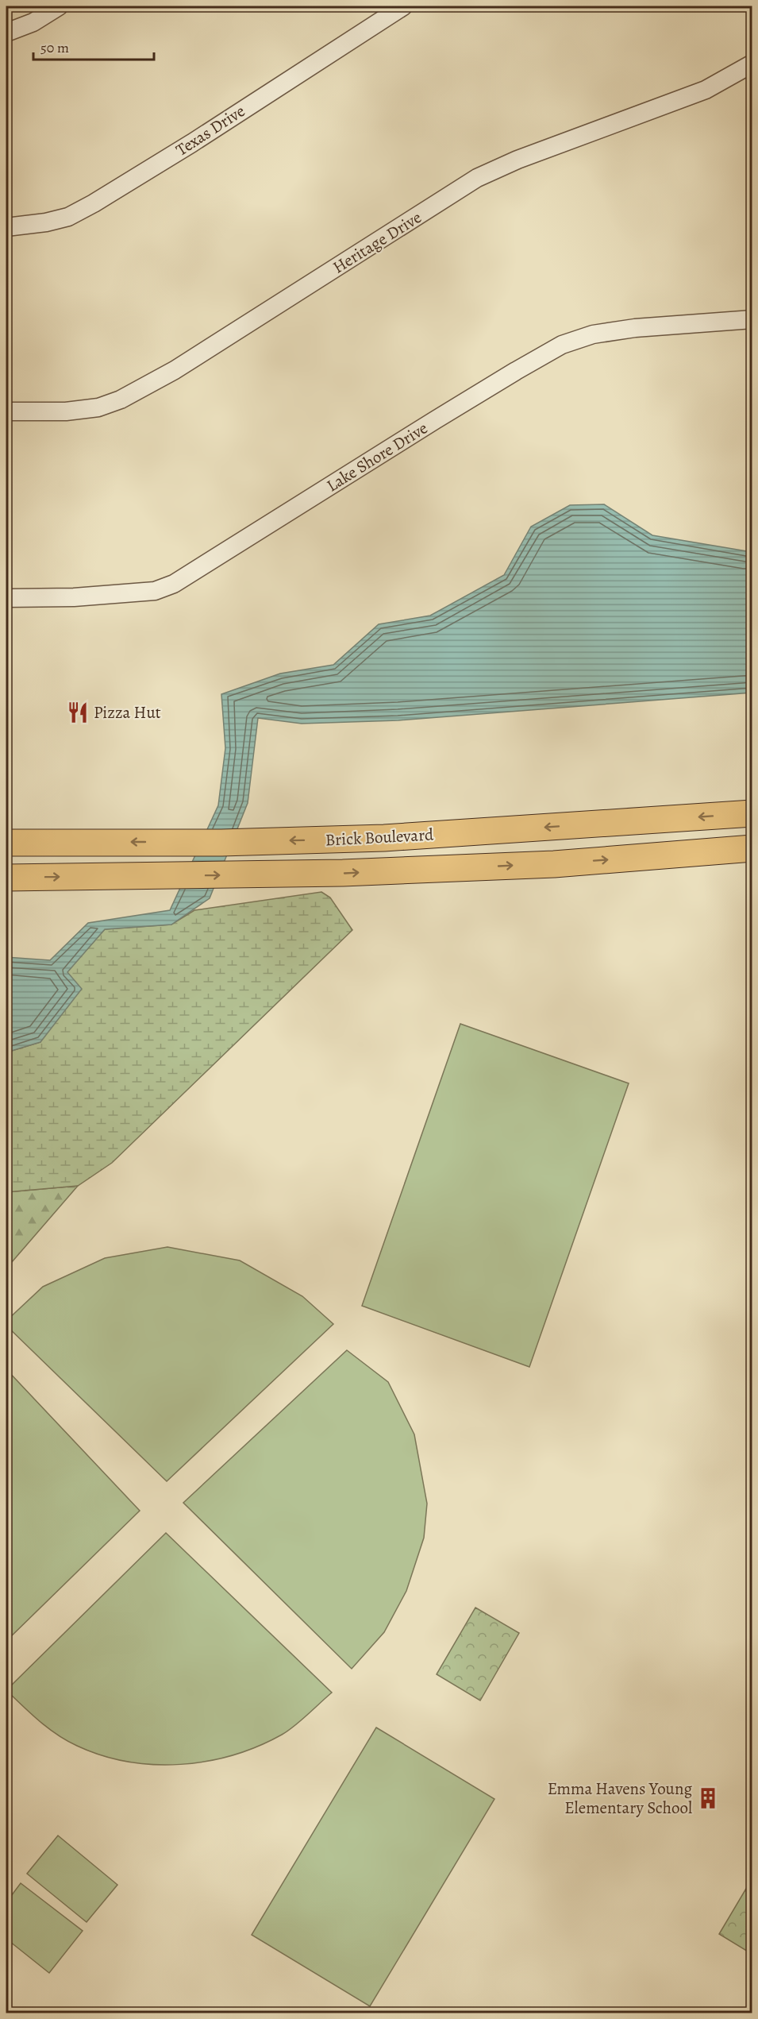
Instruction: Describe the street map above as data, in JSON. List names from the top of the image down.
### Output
{
  "streets": {
    "main road": ["Brick Boulevard"],
    "street": ["Texas Drive", "Heritage Drive", "Lake Shore Drive"]
  },
  "places": {
    "restaurant": ["Pizza Hut"],
    "building": ["Emma Havens Young Elementary School"]
  },
  "scale_bar": "50 m"
}
